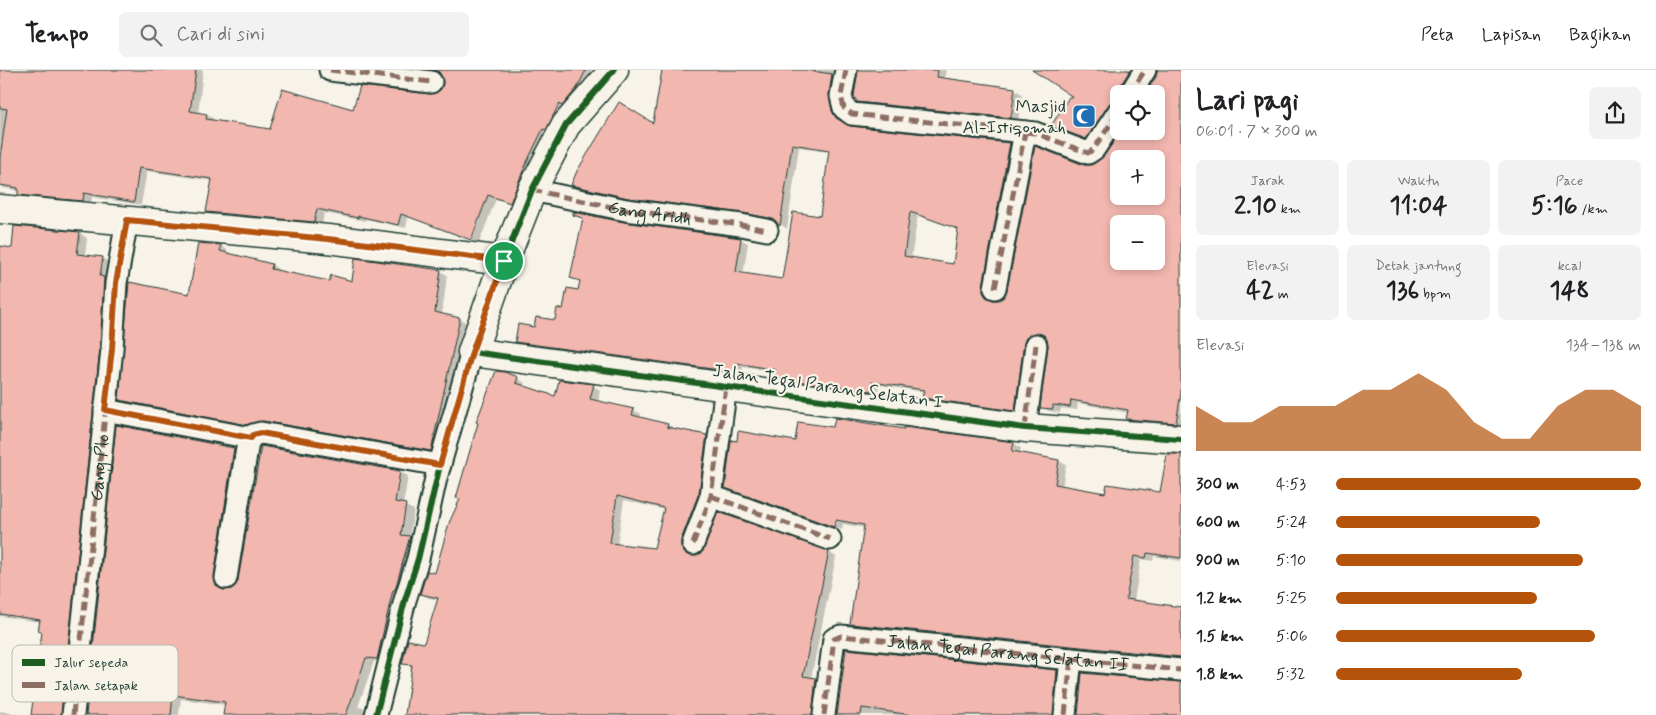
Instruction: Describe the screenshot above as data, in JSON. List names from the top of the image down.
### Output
{
  "streets": {
    "street": [
      "Gang Aridh",
      "Jalan Tegal Parang Selatan I",
      "Gang Plo",
      "Jalan Tegal Parang Selatan II"
    ]
  },
  "places": {
    "mosque": ["Masjid Al-Istiqomah"]
  },
  "legend": ["Jalur sepeda", "Jalan setapak"],
  "page": {
    "header": "Tempo",
    "search": "Cari di sini",
    "nav": ["Peta", "Lapisan", "Bagikan"],
    "heading": ["Lari pagi", "06:01 · 7 × 300 m"],
    "map_buttons": ["+", "−"],
    "stats": [
      ["Jarak", "2.10 km"],
      ["Waktu", "11:04"],
      ["Pace", "5:16 /km"],
      ["Elevasi", "42 m"],
      ["Detak jantung", "136 bpm"],
      ["kcal", "148"]
    ],
    "chart": ["Elevasi", "134–138 m"],
    "list": [
      {
        "name": "300 m",
        "note": "4:53"
      },
      {
        "name": "600 m",
        "note": "5:24"
      },
      {
        "name": "900 m",
        "note": "5:10"
      },
      {
        "name": "1.2 km",
        "note": "5:25"
      },
      {
        "name": "1.5 km",
        "note": "5:06"
      },
      {
        "name": "1.8 km",
        "note": "5:32"
      }
    ]
  }
}
